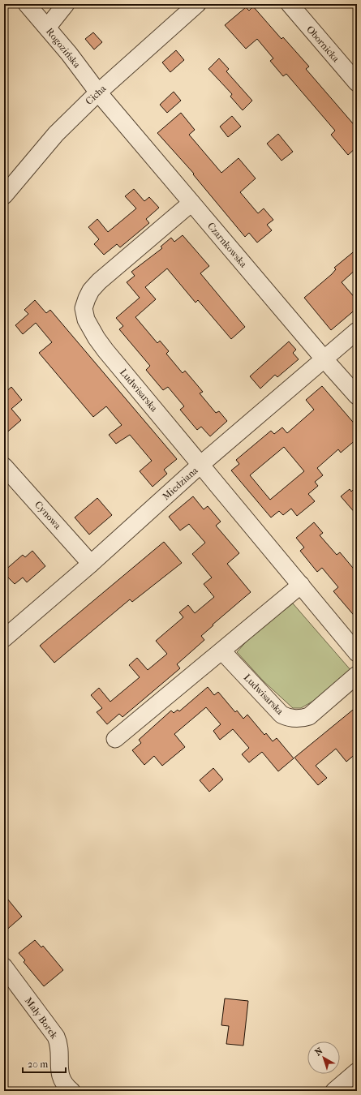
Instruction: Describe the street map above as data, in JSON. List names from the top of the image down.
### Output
{
  "streets": {
    "street": [
      "Obornicka",
      "Rogozińska",
      "Cicha",
      "Czarnkowska",
      "Ludwisarska",
      "Miedziana",
      "Cynowa",
      "Mały Borek"
    ]
  },
  "crossings": [
    ["Rogozińska", "Cicha"],
    ["Rogozińska", "Czarnkowska"],
    ["Cicha", "Czarnkowska"],
    ["Czarnkowska", "Ludwisarska"],
    ["Czarnkowska", "Miedziana"],
    ["Ludwisarska", "Miedziana"],
    ["Miedziana", "Cynowa"]
  ],
  "scale_bar": "20 m",
  "north": "top left"
}
